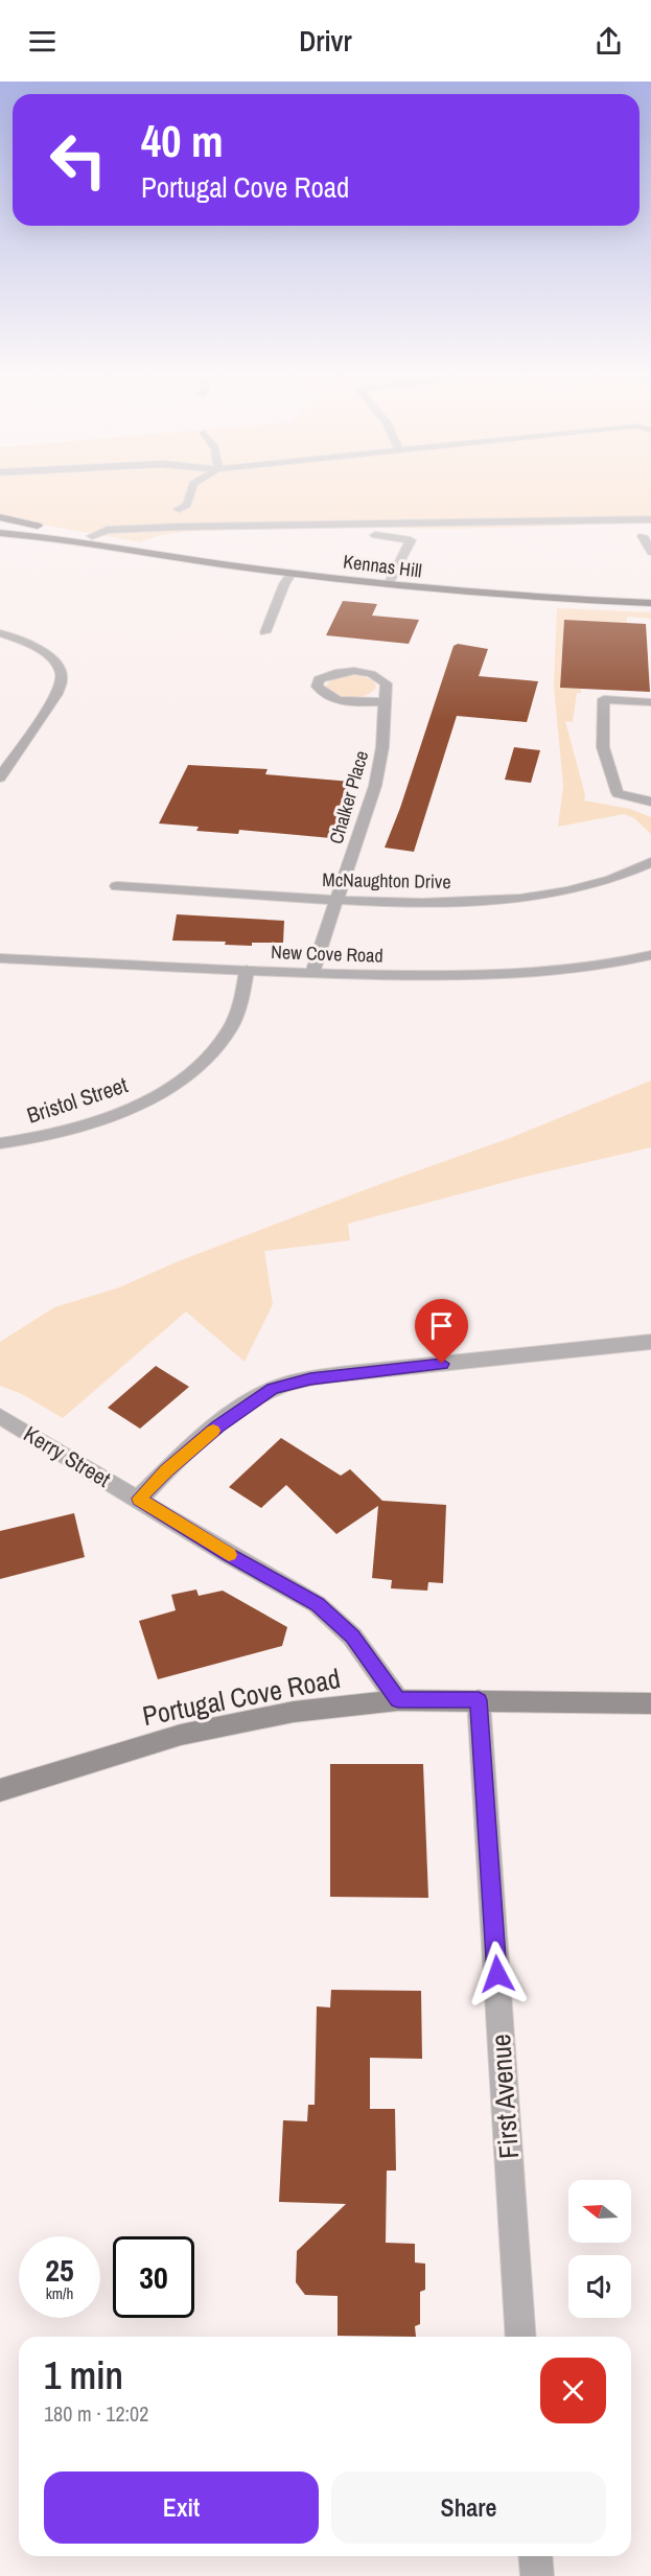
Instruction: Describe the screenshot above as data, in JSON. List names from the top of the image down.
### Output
{
  "streets": {
    "main road": ["Kennas Hill", "Portugal Cove Road"],
    "street": [
      "Chalker Place",
      "McNaughton Drive",
      "New Cove Road",
      "Bristol Street",
      "Kerry Street",
      "First Avenue"
    ]
  },
  "crossings": [
    ["Chalker Place", "McNaughton Drive"],
    ["Chalker Place", "New Cove Road"],
    ["New Cove Road", "Bristol Street"],
    ["Kerry Street", "Portugal Cove Road"],
    ["Portugal Cove Road", "First Avenue"]
  ],
  "north": "left",
  "page": {
    "header": "Drivr",
    "turn": ["40 m", "Portugal Cove Road"],
    "speed": "25 km/h",
    "limit": "30",
    "heading": ["1 min", "180 m · 12:02"],
    "buttons": ["Exit", "Share"]
  }
}
